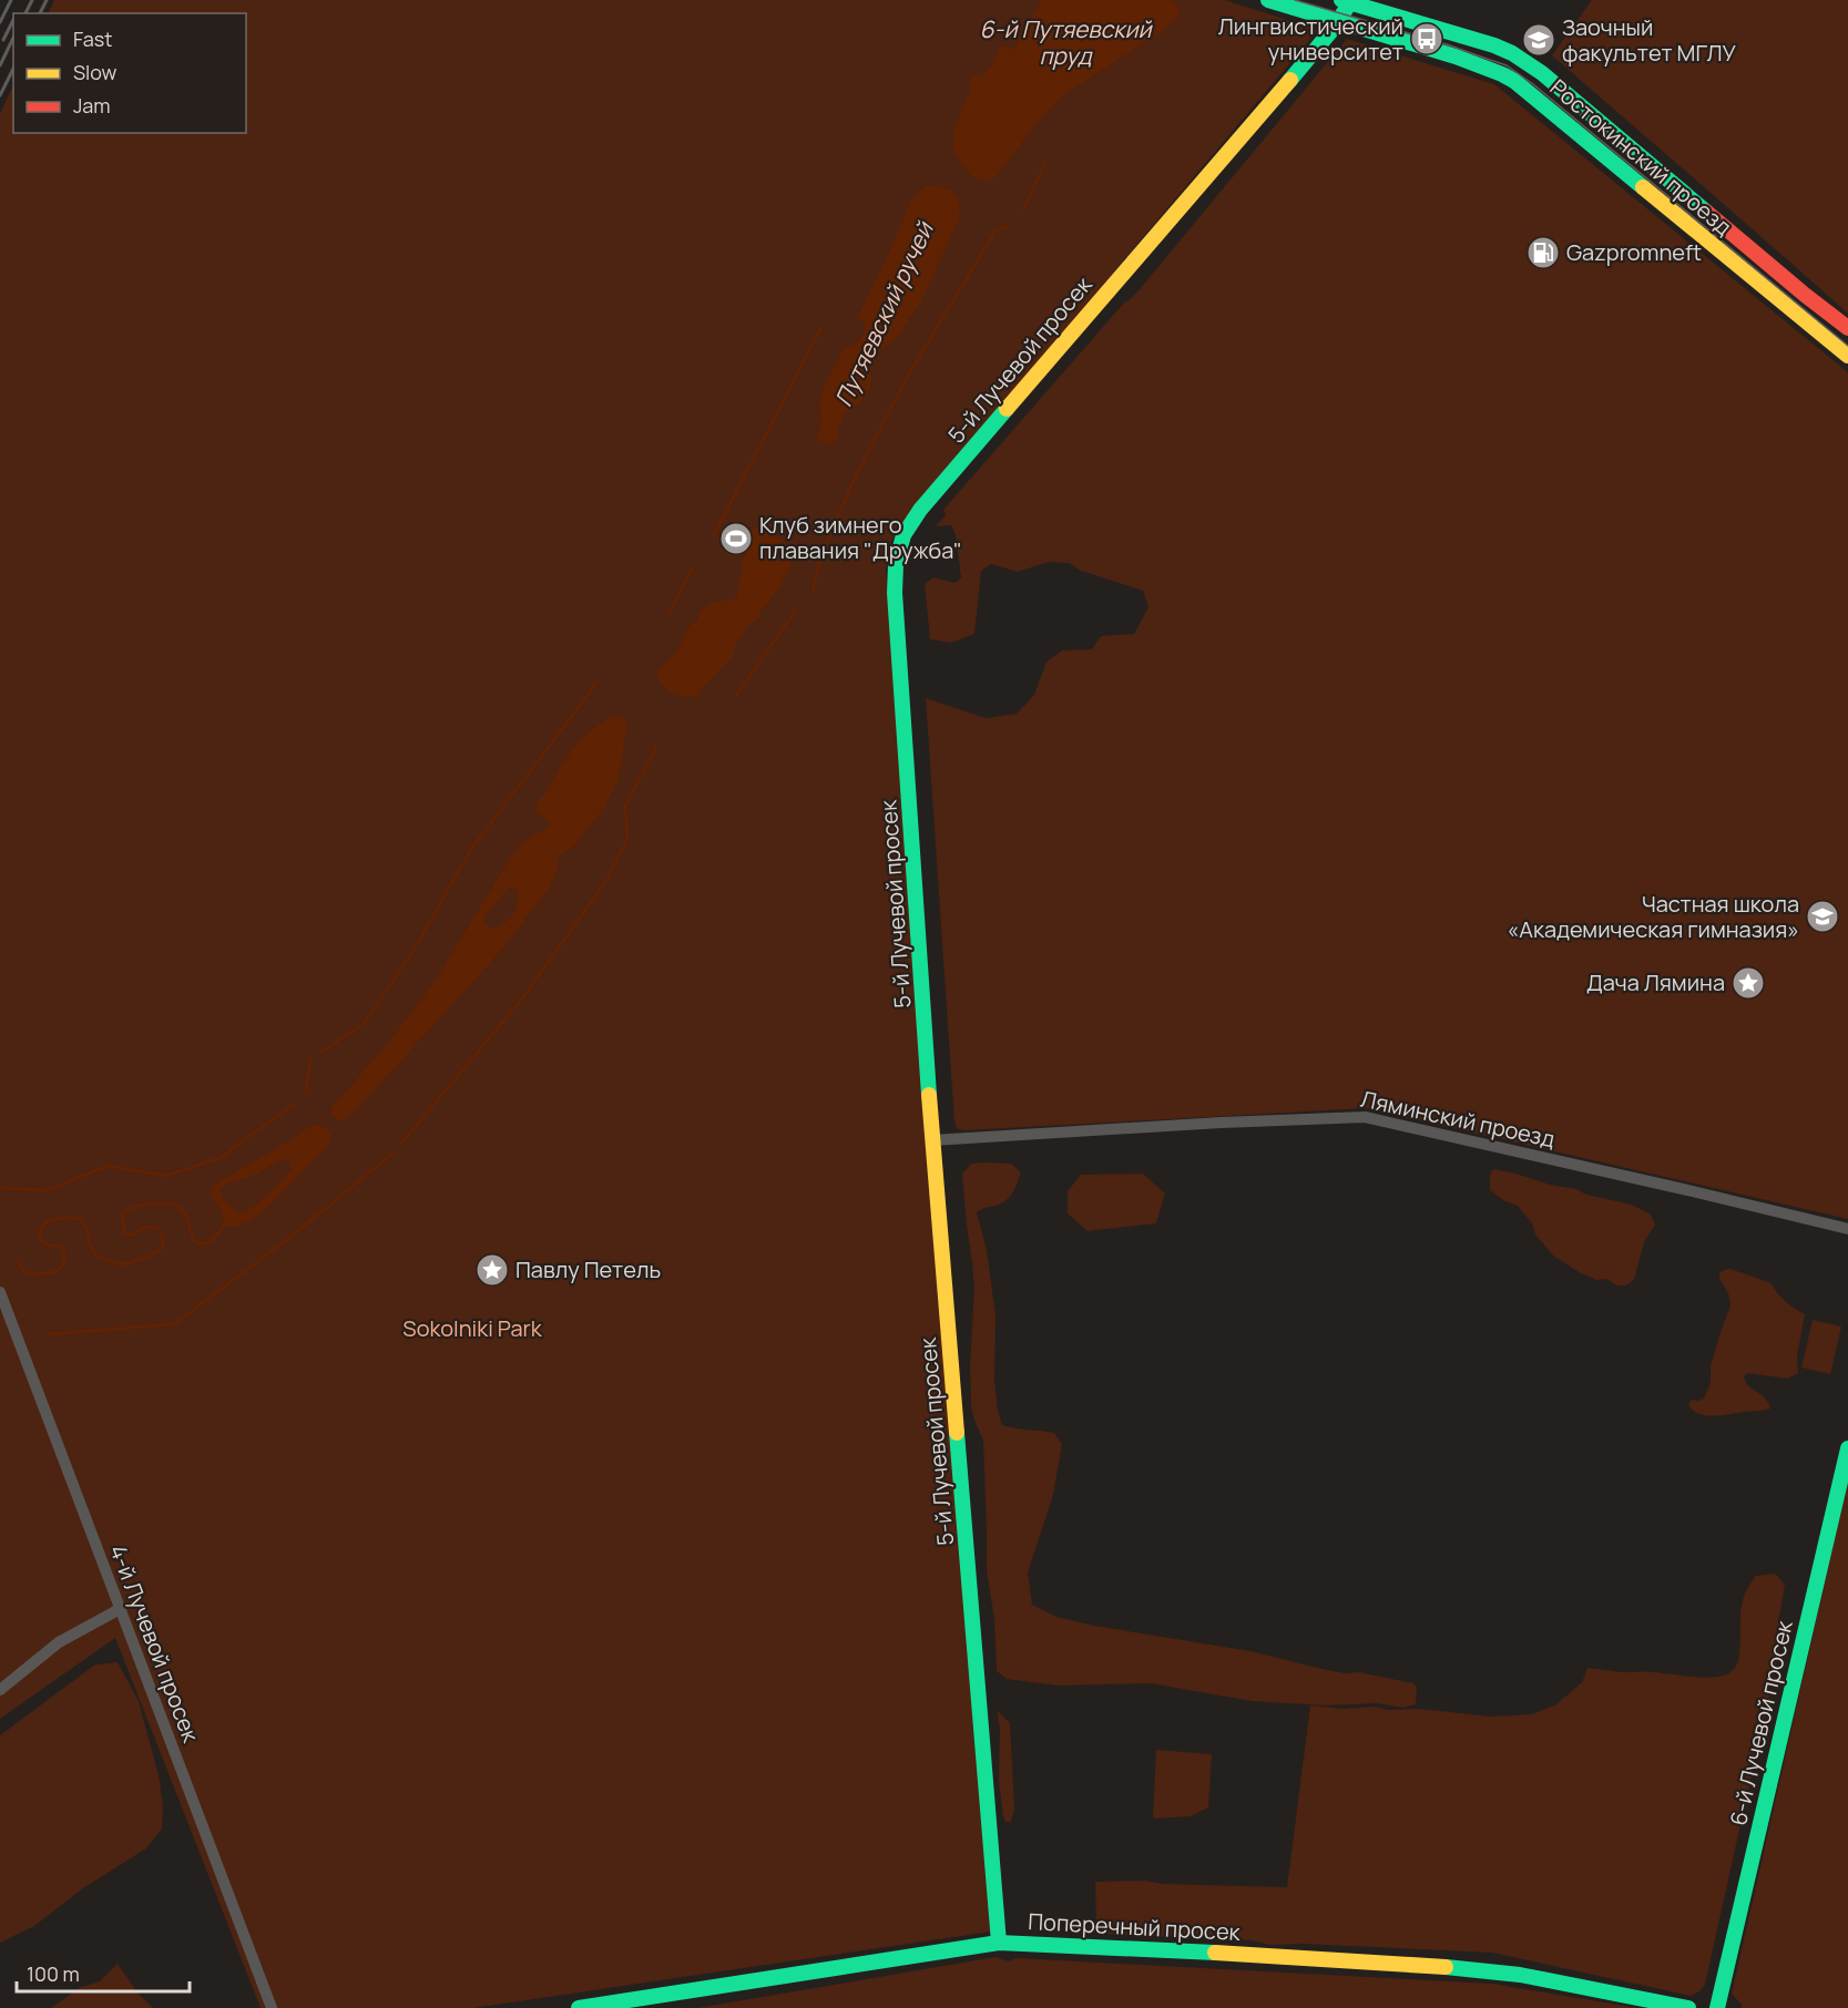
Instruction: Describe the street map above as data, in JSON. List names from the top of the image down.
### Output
{
  "streets": {
    "street": [
      "Ростокинский проезд",
      "5-й Лучевой просек",
      "Ляминский проезд",
      "4-й Лучевой просек",
      "6-й Лучевой просек",
      "Поперечный просек"
    ]
  },
  "crossings": [
    ["Ростокинский проезд", "5-й Лучевой просек"],
    ["5-й Лучевой просек", "Ляминский проезд"],
    ["5-й Лучевой просек", "Поперечный просек"]
  ],
  "water": ["6-й Путяевский пруд", "Путяевский ручей"],
  "parks": ["Sokolniki Park"],
  "places": {
    "bus stop": ["Лингвистический университет"],
    "school or university": ["Заочный факультет МГЛУ", "Частная школа «Академическая гимназия»"],
    "fuel station": ["Gazpromneft"],
    "sports": ["Клуб зимнего плавания \"Дружба\""],
    "place": ["Дача Лямина", "Павлу Петель"]
  },
  "legend": ["Fast", "Slow", "Jam"],
  "scale_bar": "100 m"
}
